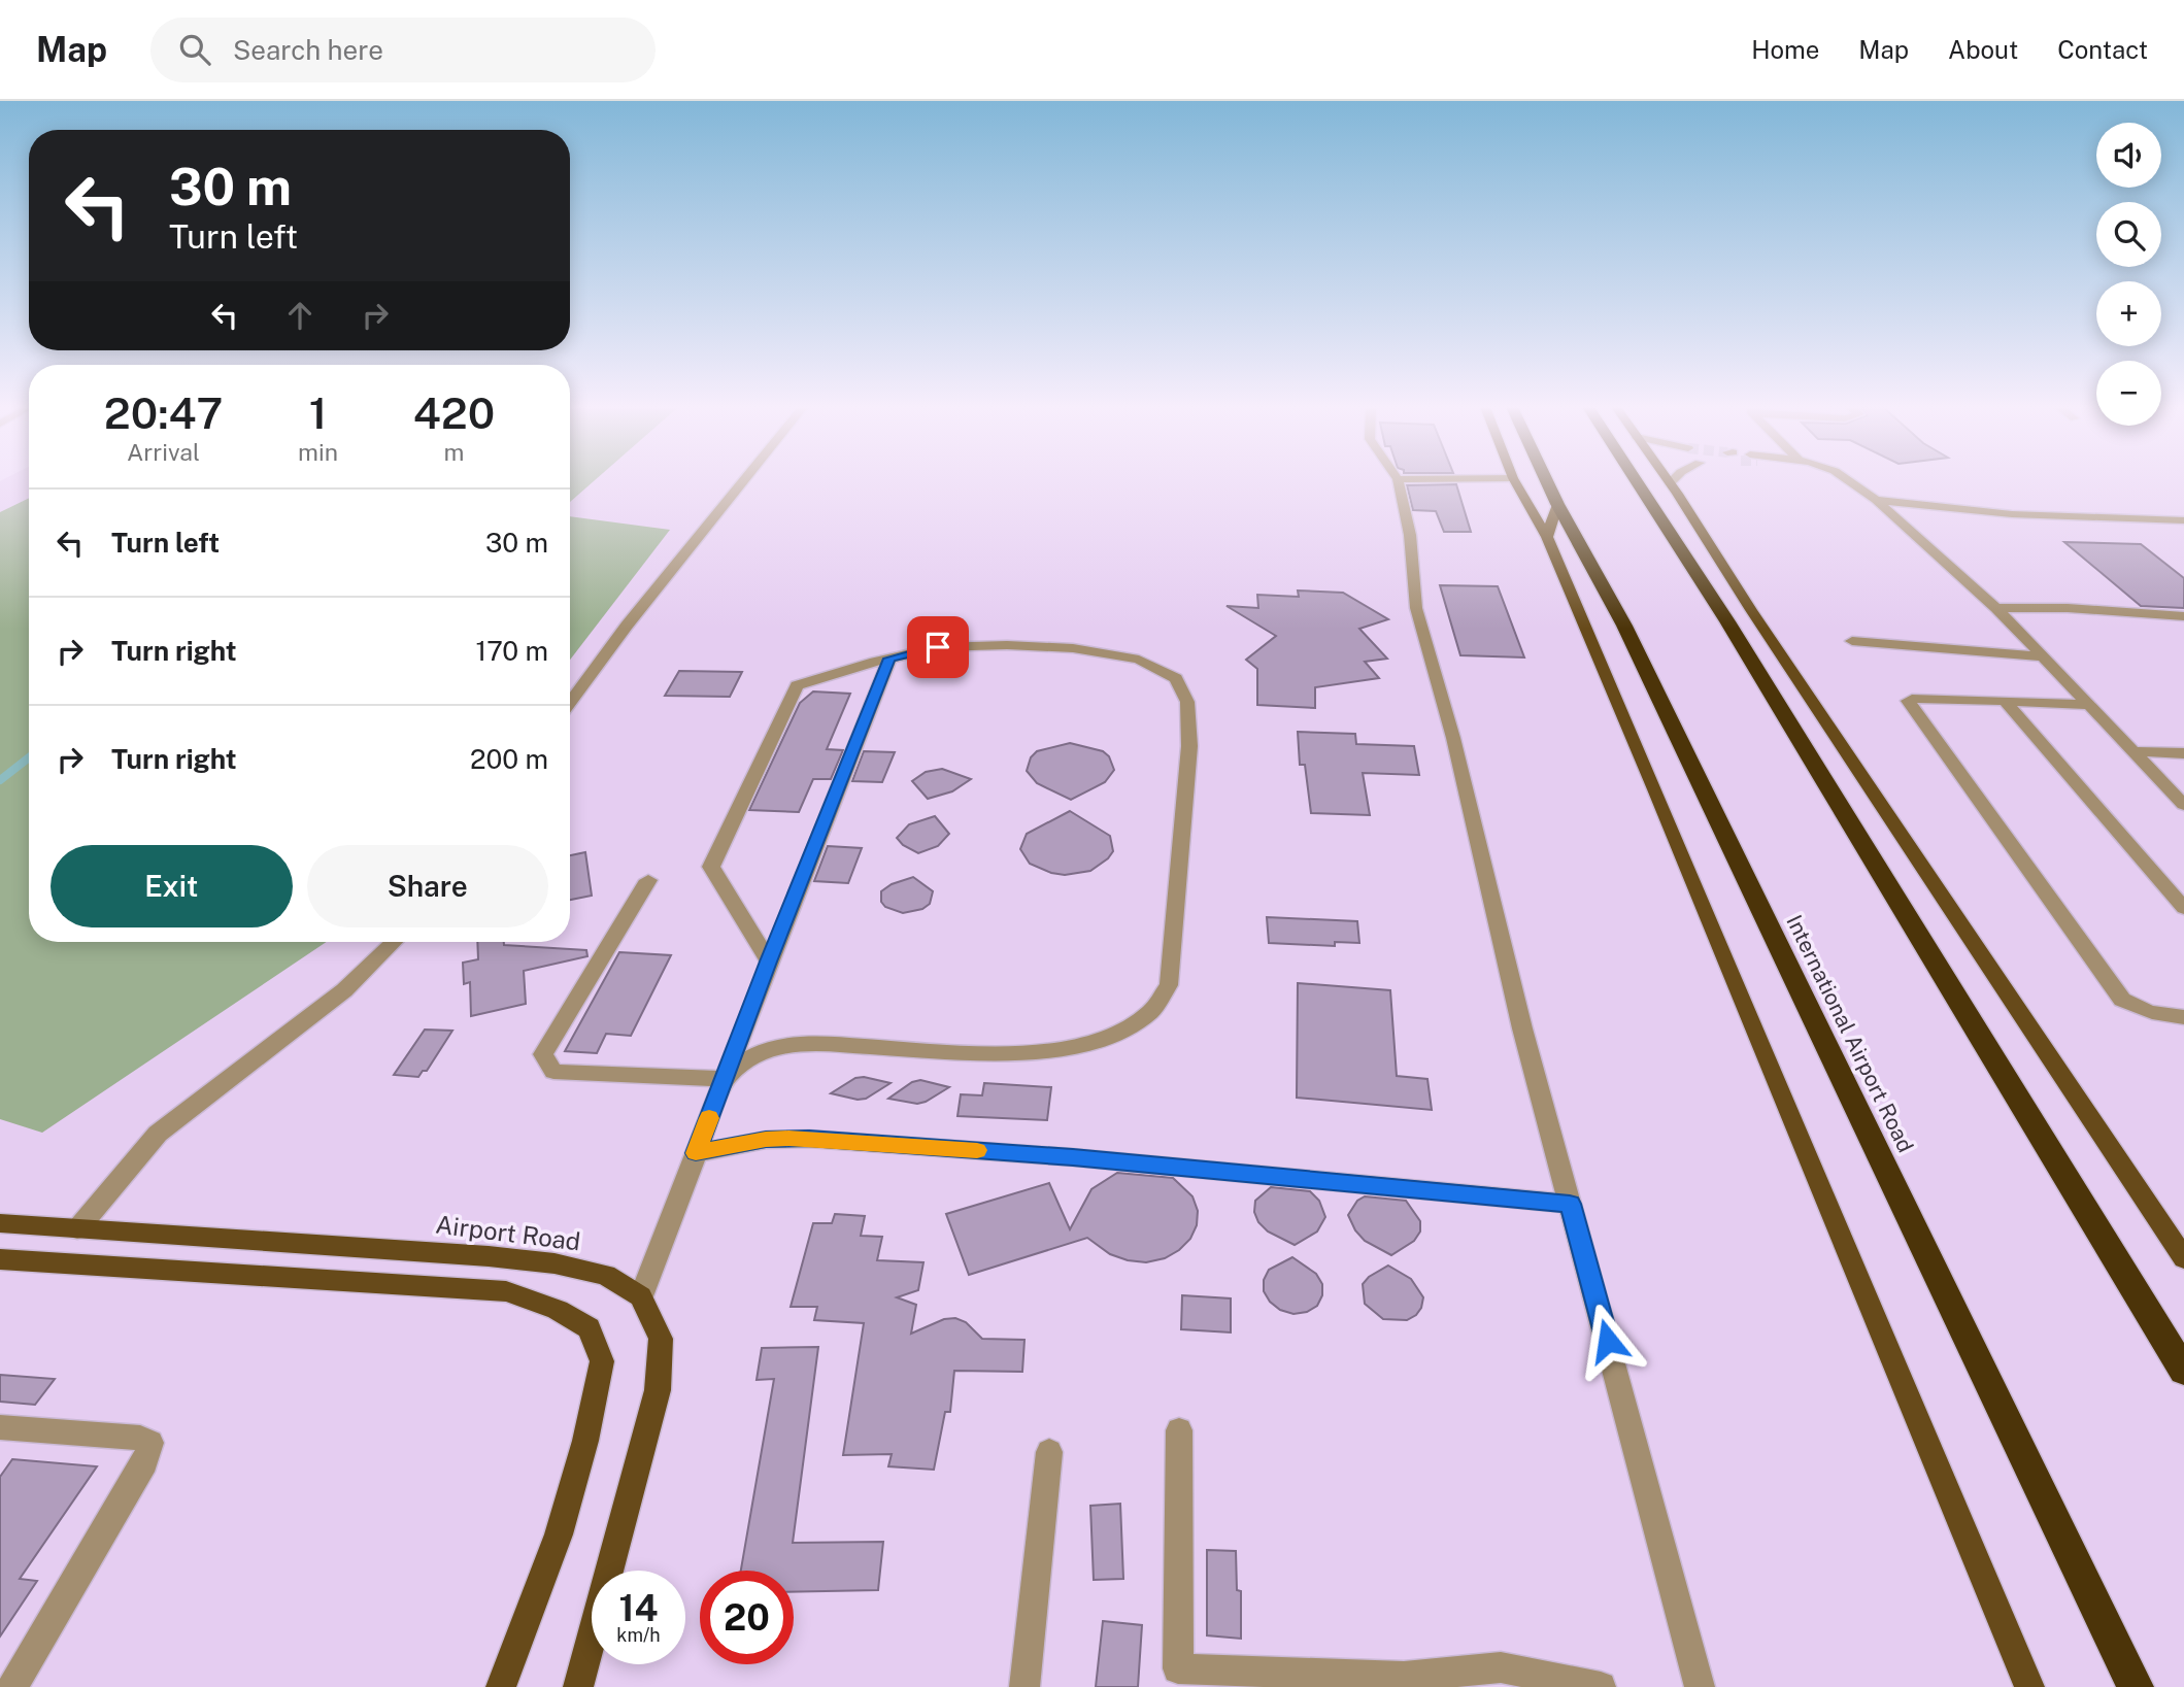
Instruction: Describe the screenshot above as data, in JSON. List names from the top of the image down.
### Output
{
  "streets": {
    "highway": ["International Airport Road"],
    "main road": ["Airport Road"]
  },
  "page": {
    "header": "Map",
    "search": "Search here",
    "nav": [
      "Home",
      "Map",
      "About",
      "Contact"
    ],
    "map_buttons": ["+", "−"],
    "turn": ["30 m", "Turn left"],
    "eta": [
      "20:47",
      "Arrival",
      "1",
      "min",
      "420",
      "m"
    ],
    "list": [
      {
        "name": "Turn left",
        "value": "30 m"
      },
      {
        "name": "Turn right",
        "value": "170 m"
      },
      {
        "name": "Turn right",
        "value": "200 m"
      }
    ],
    "buttons": ["Exit", "Share"],
    "speed": "14 km/h",
    "limit": "20"
  }
}
